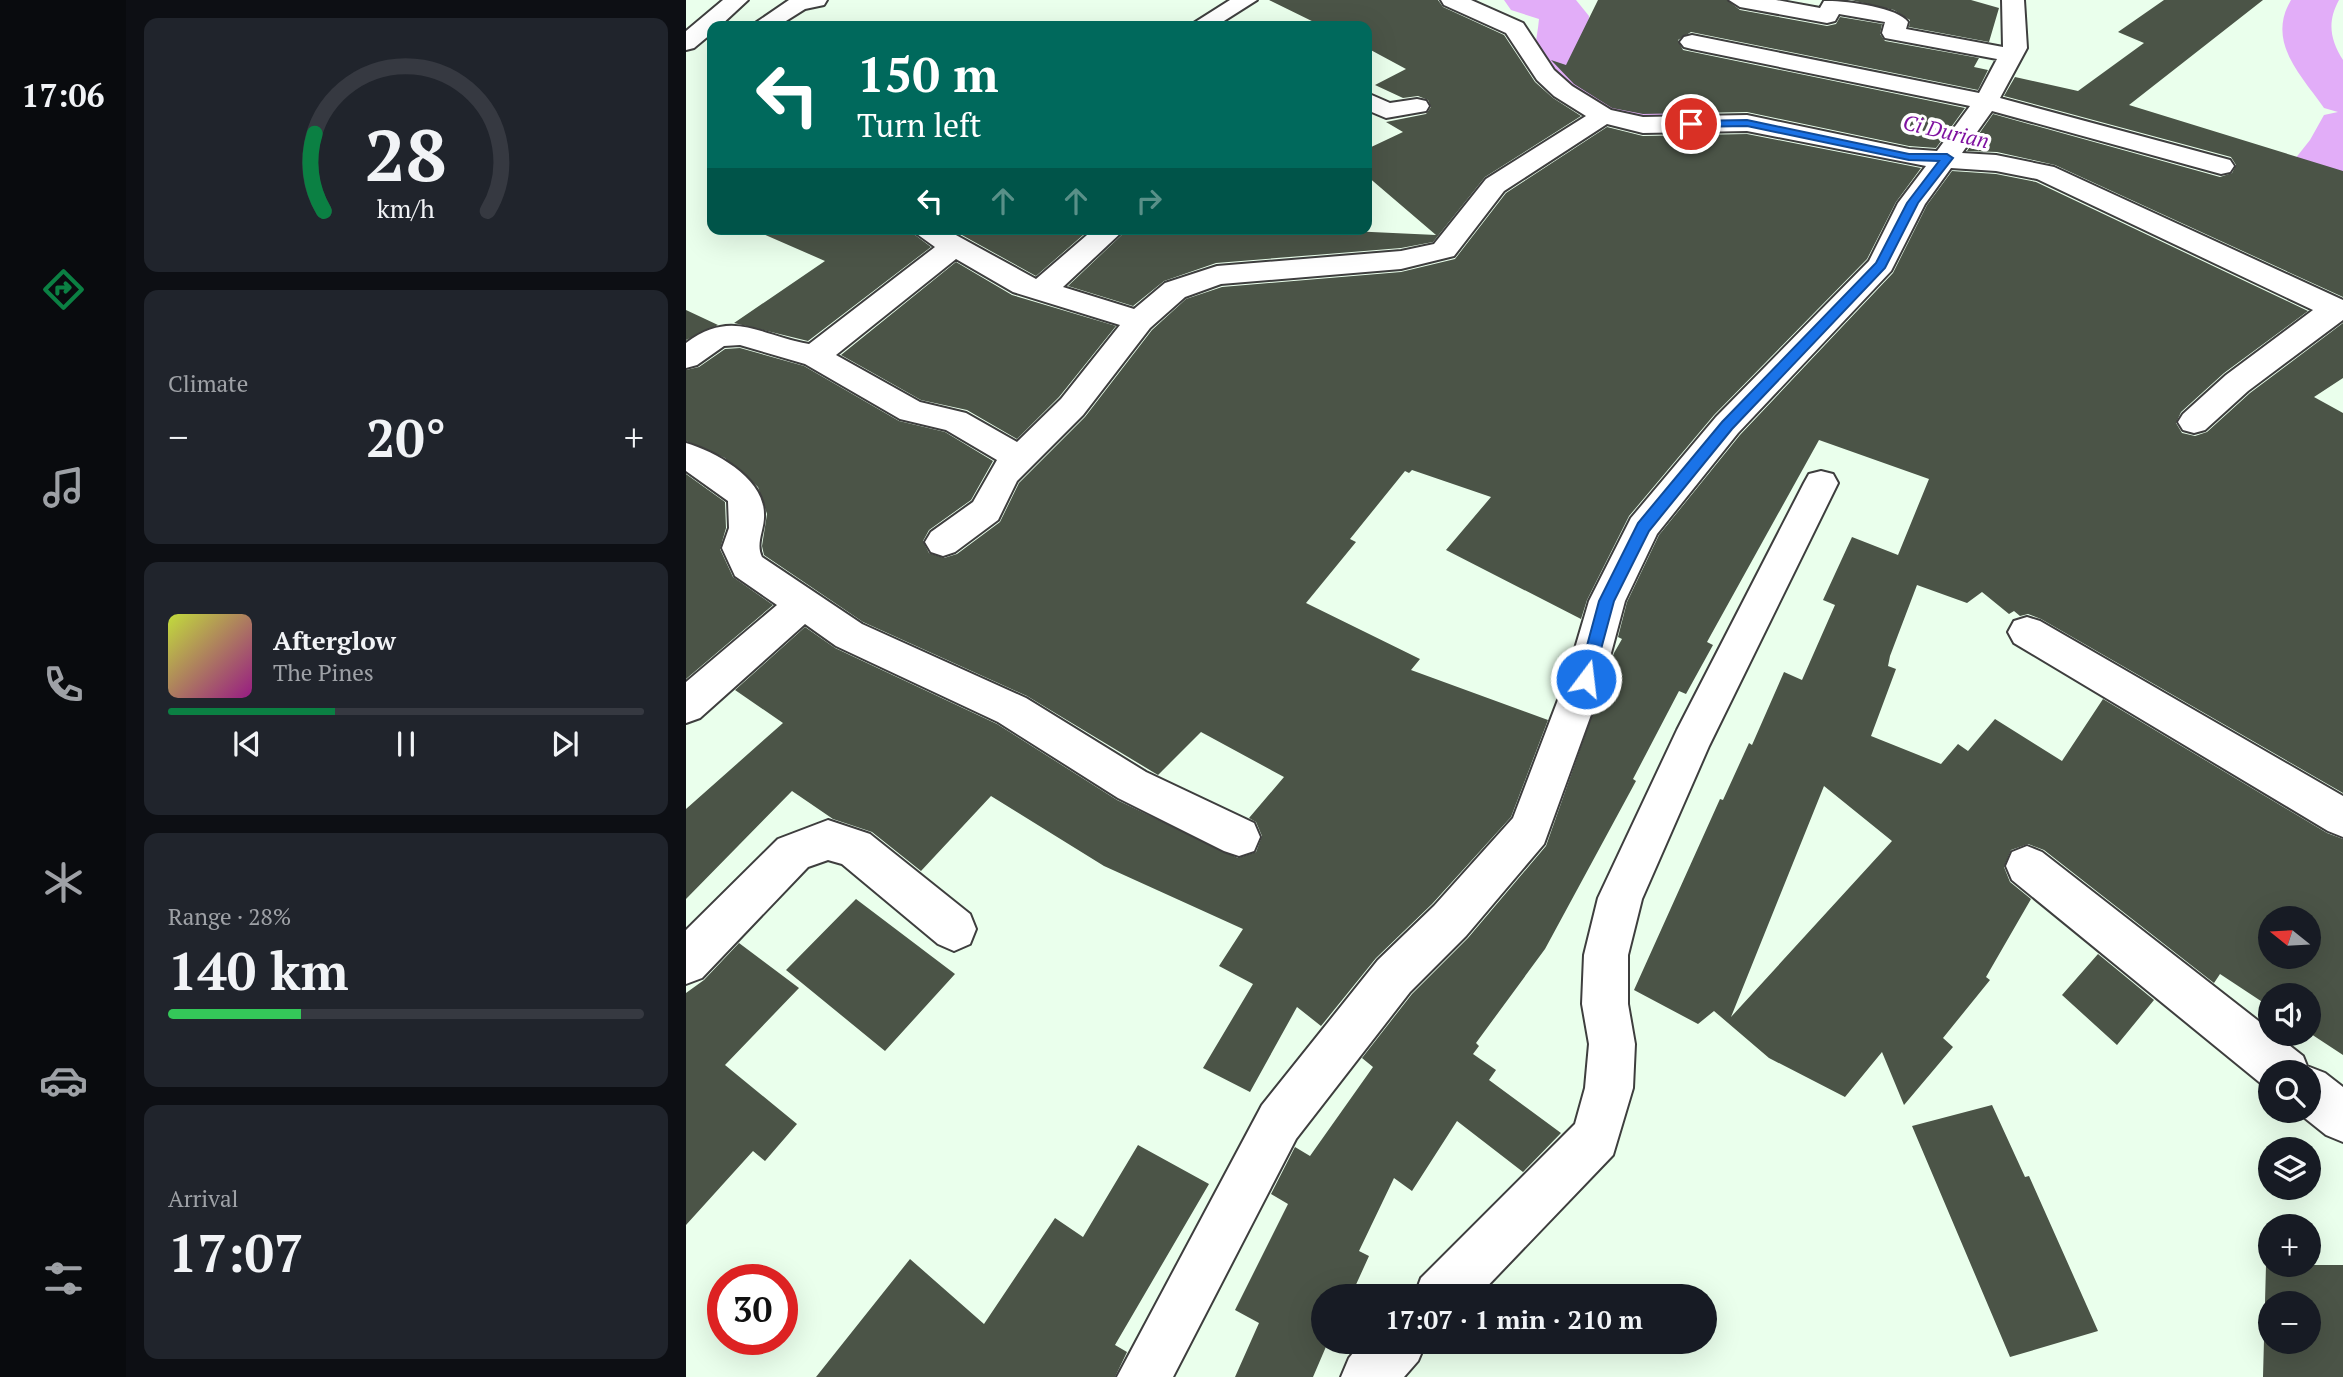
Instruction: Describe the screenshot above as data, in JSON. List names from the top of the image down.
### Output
{
  "water": ["Ci Durian"],
  "north": "left",
  "page": {
    "tabs": "17:06",
    "turn": ["150 m", "Turn left"],
    "tile": [
      "Climate",
      ["Range · 28%", "140 km"],
      ["Arrival", "17:07"]
    ],
    "heat": ["−", "20°", "+"],
    "song": ["Afterglow", "The Pines"],
    "map_buttons": ["+", "−"],
    "limit": "30",
    "trip": "17:07 · 1 min · 210 m",
    "gauge": ["28", "km/h"]
  }
}
